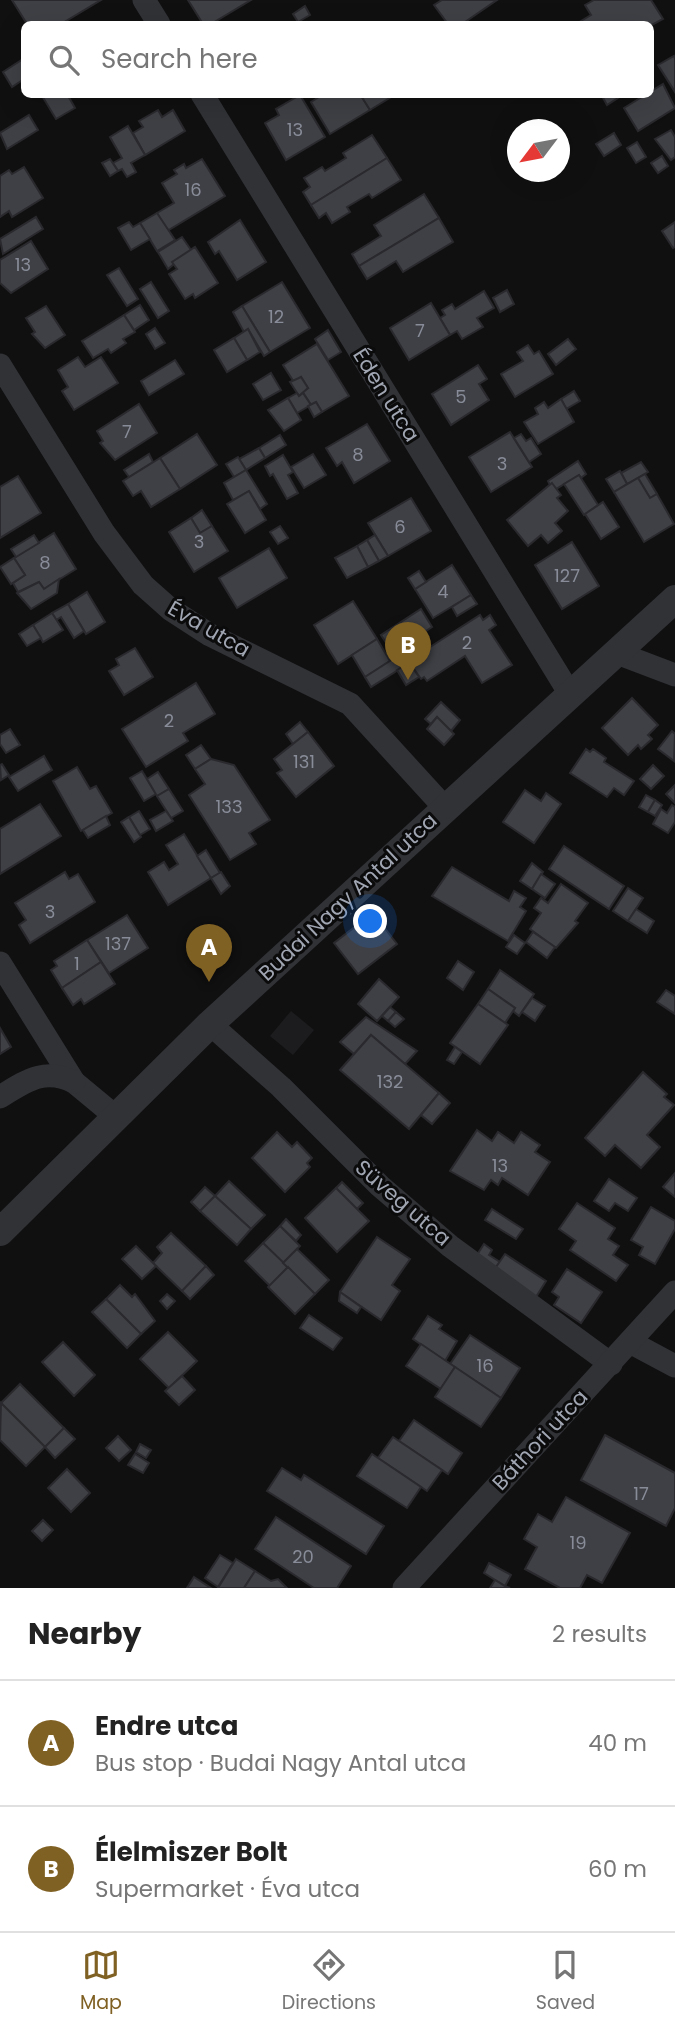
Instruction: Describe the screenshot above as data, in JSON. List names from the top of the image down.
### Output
{
  "streets": {
    "street": [
      "Éden utca",
      "Éva utca",
      "Budai Nagy Antal utca",
      "Süveg utca",
      "Báthori utca"
    ]
  },
  "crossings": [
    ["Éden utca", "Budai Nagy Antal utca"],
    ["Éva utca", "Budai Nagy Antal utca"],
    ["Budai Nagy Antal utca", "Süveg utca"],
    ["Süveg utca", "Báthori utca"]
  ],
  "house_numbers": [
    "13",
    "16",
    "13",
    "12",
    "7",
    "5",
    "7",
    "8",
    "3",
    "6",
    "3",
    "8",
    "127",
    "4",
    "2",
    "2",
    "131",
    "133",
    "3",
    "137",
    "1",
    "132",
    "13",
    "16",
    "17",
    "19",
    "20"
  ],
  "north": "bottom left",
  "page": {
    "search": "Search here",
    "pins": ["B", "A"],
    "heading": ["Nearby", "2 results"],
    "list": [
      {
        "mark": "A",
        "name": "Endre utca",
        "note": "Bus stop · Budai Nagy Antal utca",
        "value": "40 m"
      },
      {
        "mark": "B",
        "name": "Élelmiszer Bolt",
        "note": "Supermarket · Éva utca",
        "value": "60 m"
      }
    ],
    "nav": ["Map", "Directions", "Saved"]
  }
}
